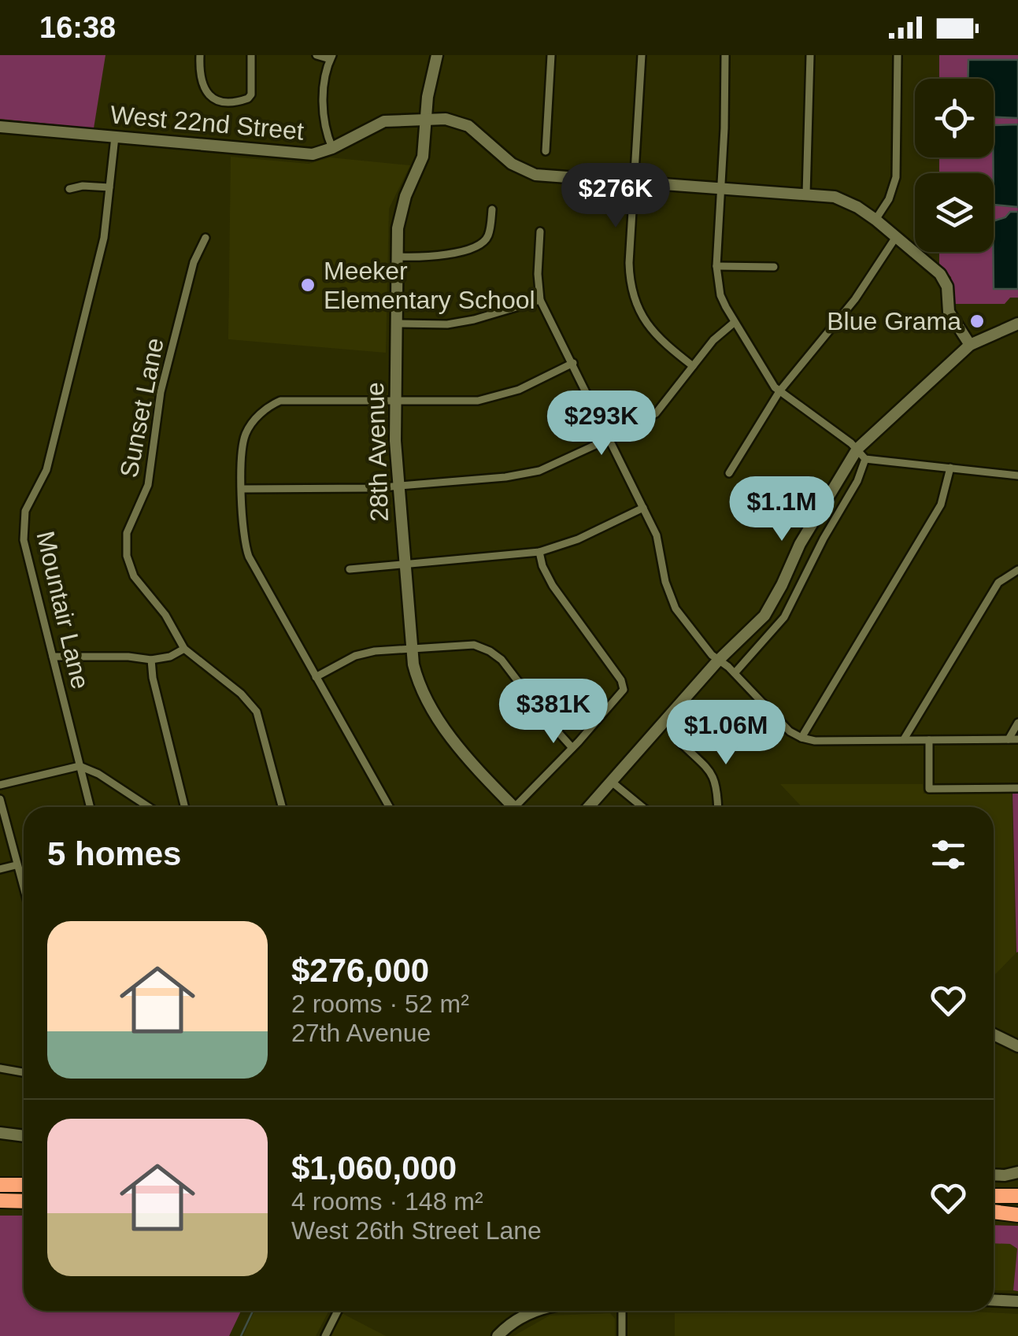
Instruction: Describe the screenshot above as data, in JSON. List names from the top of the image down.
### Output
{
  "streets": {
    "street": [
      "West 22nd Street",
      "Sunset Lane",
      "28th Avenue",
      "Mountair Lane"
    ]
  },
  "crossings": [
    ["West 22nd Street", "28th Avenue"],
    ["West 22nd Street", "Mountair Lane"]
  ],
  "places": ["Meeker Elementary School", "Blue Grama"],
  "page": {
    "status": "16:38",
    "price": [
      "$276K",
      "$293K",
      "$1.1M",
      "$381K",
      "$1.06M"
    ],
    "heading": "5 homes",
    "list": [
      {
        "name": "$276,000",
        "note": "2 rooms · 52 m² · 27th Avenue"
      },
      {
        "name": "$1,060,000",
        "note": "4 rooms · 148 m² · West 26th Street Lane"
      }
    ]
  }
}
